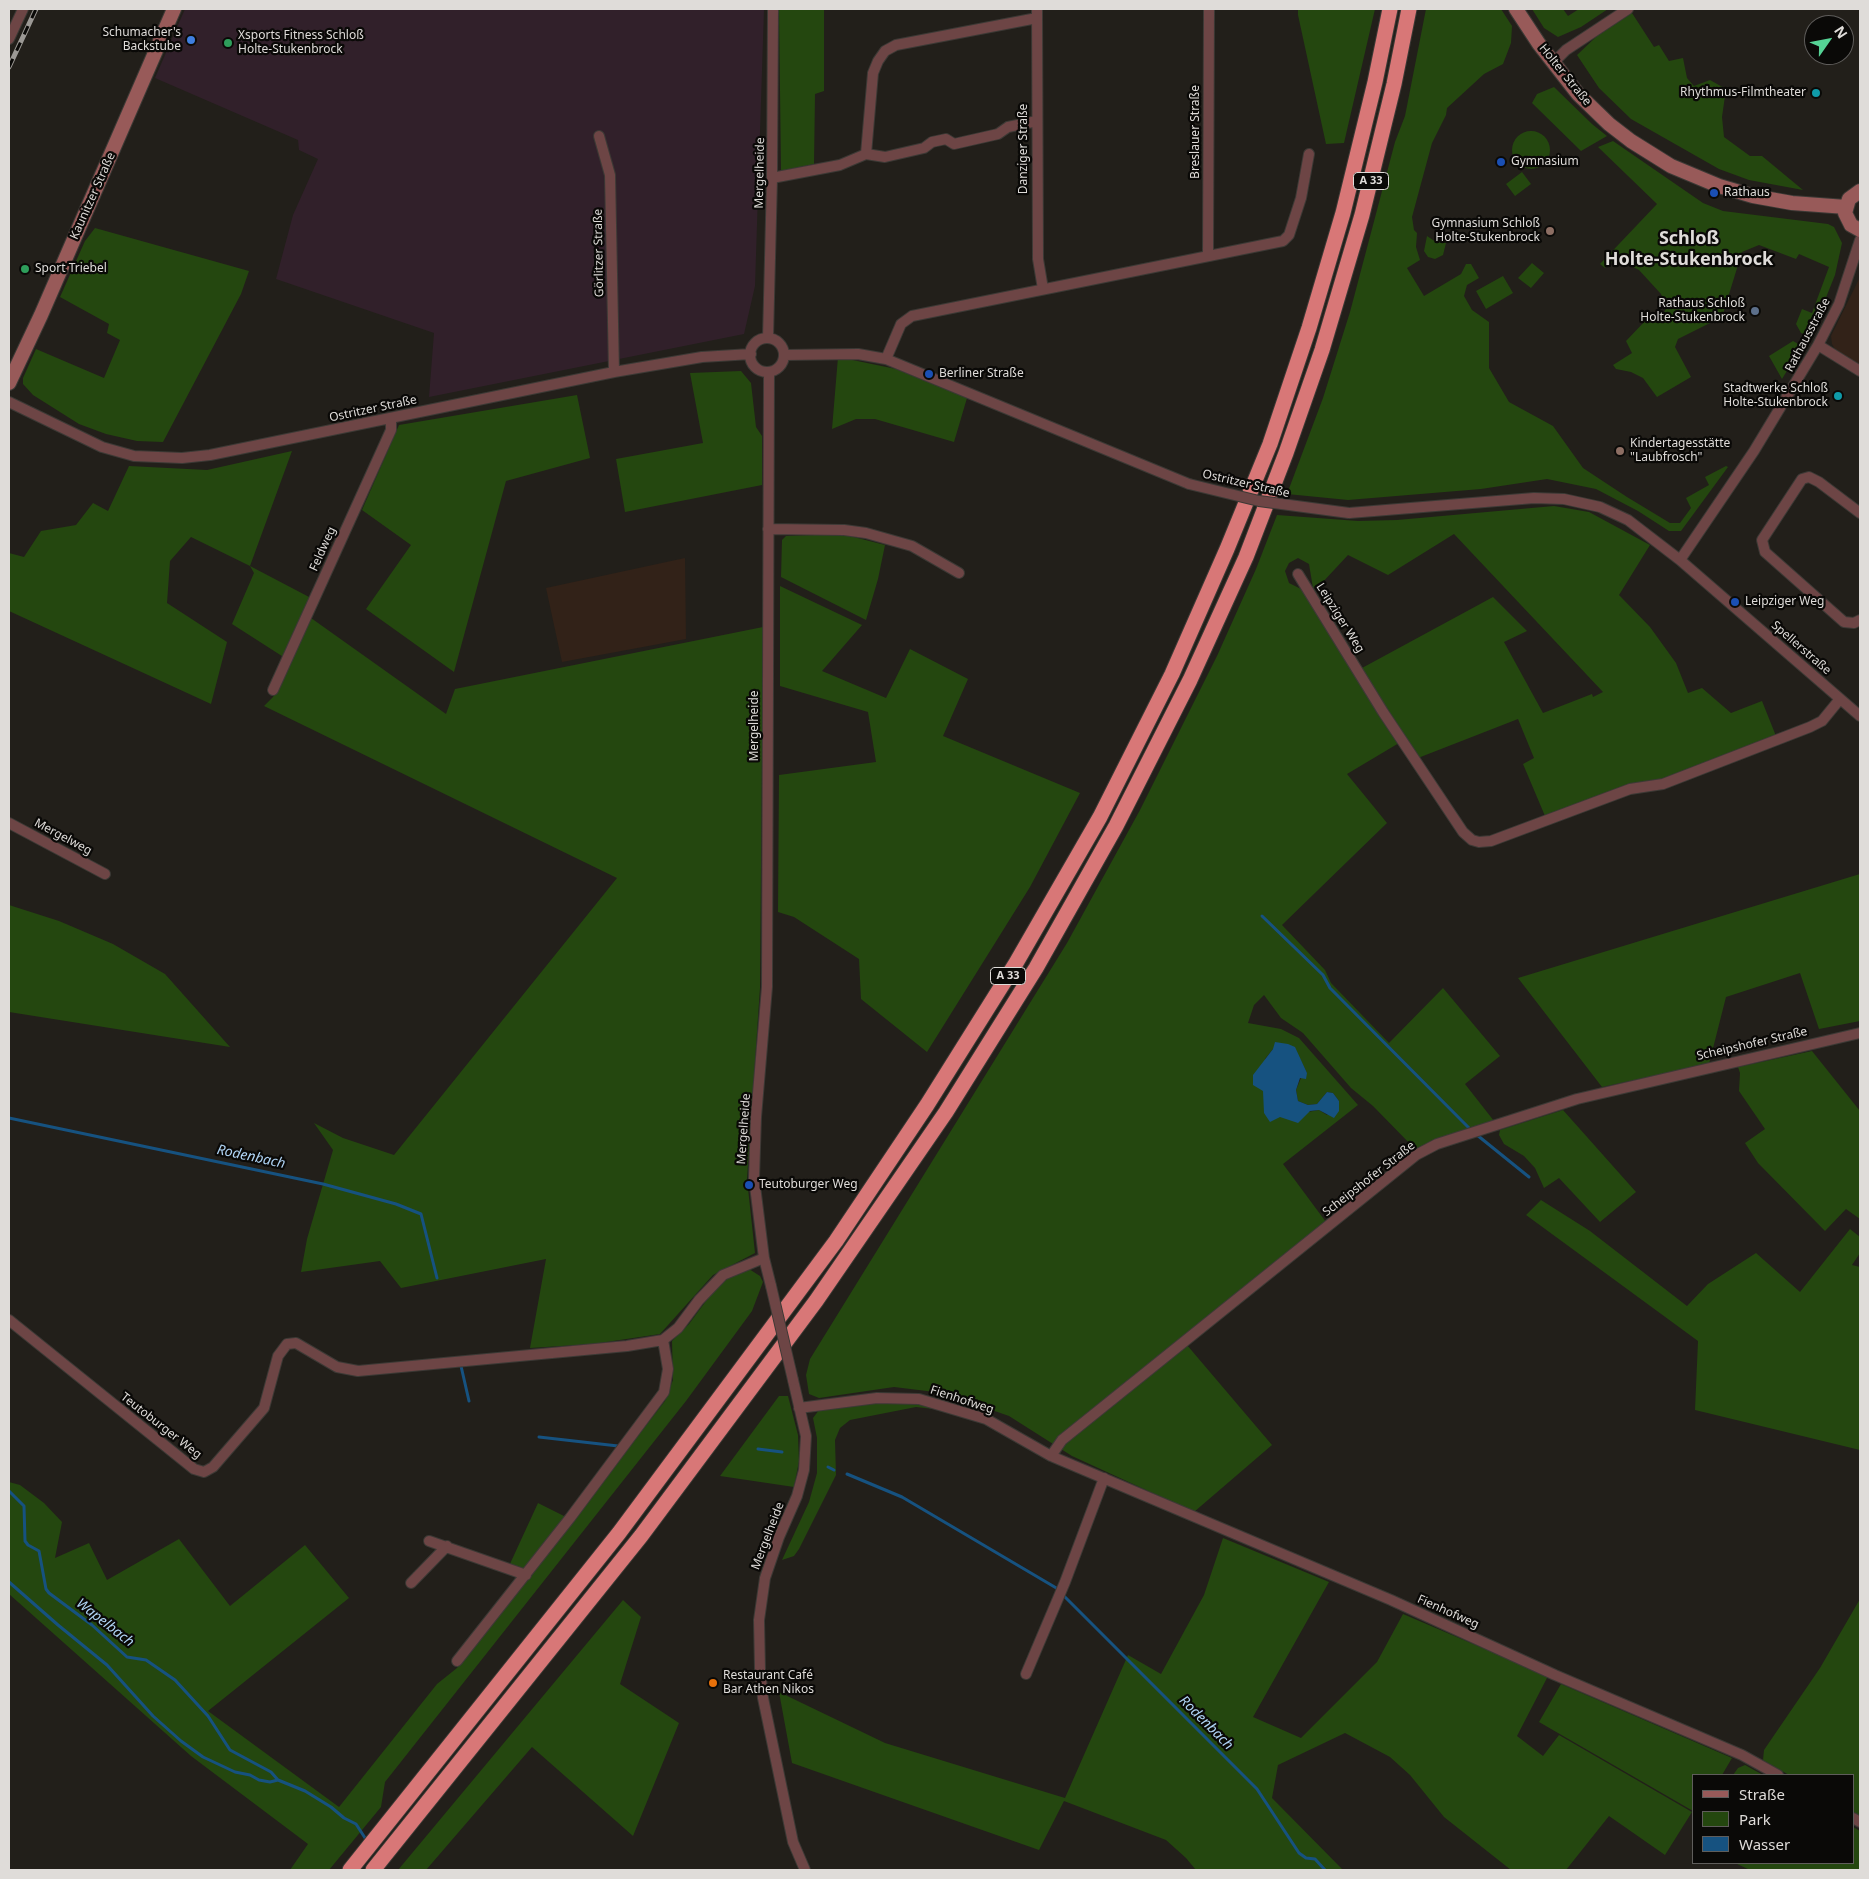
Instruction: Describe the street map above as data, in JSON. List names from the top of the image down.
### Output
{
  "streets": {
    "highway": ["A 33"],
    "street": [
      "Holter Straße",
      "Breslauer Straße",
      "Danziger Straße",
      "Mergelheide",
      "Kaunitzer Straße",
      "Görlitzer Straße",
      "Rathausstraße",
      "Ostritzer Straße",
      "Feldweg",
      "Leipziger Weg",
      "Spellerstraße",
      "Mergelweg",
      "Scheipshofer Straße",
      "Fienhofweg",
      "Teutoburger Weg"
    ]
  },
  "crossings": [
    ["Mergelheide", "Ostritzer Straße"],
    ["Mergelheide", "Fienhofweg"],
    ["Görlitzer Straße", "Ostritzer Straße"],
    ["Rathausstraße", "Ostritzer Straße"],
    ["Rathausstraße", "Spellerstraße"],
    ["Ostritzer Straße", "Feldweg"],
    ["Ostritzer Straße", "Spellerstraße"],
    ["Leipziger Weg", "Spellerstraße"],
    ["Scheipshofer Straße", "Fienhofweg"]
  ],
  "districts": ["Schloß Holte-Stukenbrock"],
  "water": ["Rodenbach", "Wapelbach"],
  "places": [
    "Schumacher's Backstube",
    "Xsports Fitness Schloß Holte-Stukenbrock",
    "Rhythmus-Filmtheater",
    "Gymnasium",
    "Rathaus",
    "Gymnasium Schloß Holte-Stukenbrock",
    "Sport Triebel",
    "Rathaus Schloß Holte-Stukenbrock",
    "Berliner Straße",
    "Stadtwerke Schloß Holte-Stukenbrock",
    "Kindertagesstätte \"Laubfrosch\"",
    "Leipziger Weg",
    "Teutoburger Weg",
    "Restaurant Café Bar Athen Nikos"
  ],
  "legend": ["Straße", "Park", "Wasser"],
  "north": "top right"
}
